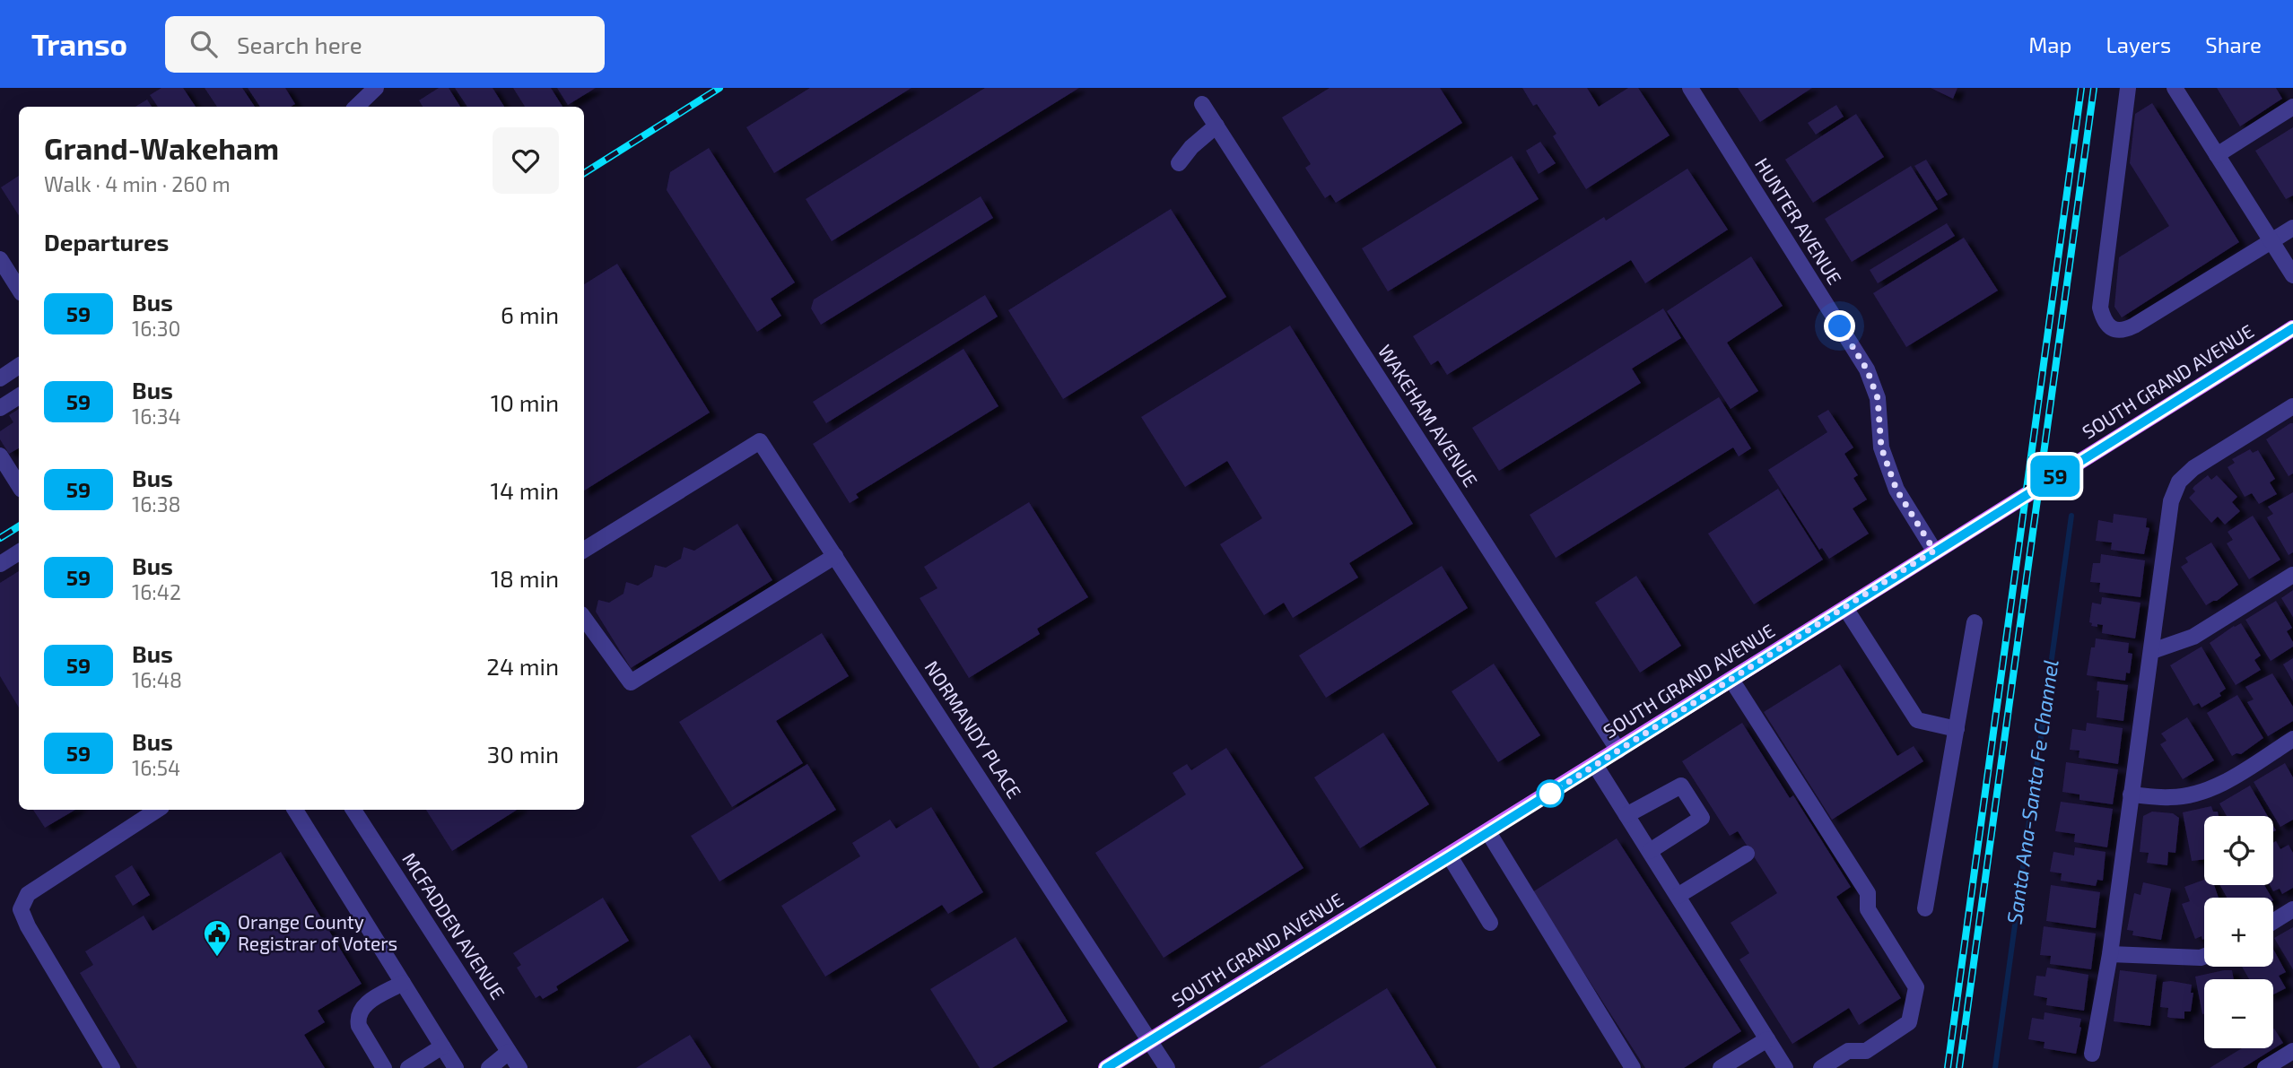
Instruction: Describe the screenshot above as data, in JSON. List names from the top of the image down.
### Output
{
  "streets": {
    "main road": ["SOUTH GRAND AVENUE"],
    "street": [
      "HUNTER AVENUE",
      "WAKEHAM AVENUE",
      "NORMANDY PLACE",
      "MCFADDEN AVENUE"
    ]
  },
  "crossings": [
    ["HUNTER AVENUE", "SOUTH GRAND AVENUE"],
    ["SOUTH GRAND AVENUE", "WAKEHAM AVENUE"],
    ["SOUTH GRAND AVENUE", "NORMANDY PLACE"]
  ],
  "water": ["Santa Ana-Santa Fe Channel"],
  "places": {
    "public building": ["Orange County Registrar of Voters"]
  },
  "lines": ["bus line 59"],
  "page": {
    "header": "Transo",
    "search": "Search here",
    "nav": ["Map", "Layers", "Share"],
    "on_map": "59",
    "heading": [
      ["Grand-Wakeham", "Walk · 4 min · 260 m"],
      "Departures"
    ],
    "list": [
      {
        "mark": "59",
        "name": "Bus",
        "note": "16:30",
        "value": "6 min"
      },
      {
        "mark": "59",
        "name": "Bus",
        "note": "16:34",
        "value": "10 min"
      },
      {
        "mark": "59",
        "name": "Bus",
        "note": "16:38",
        "value": "14 min"
      },
      {
        "mark": "59",
        "name": "Bus",
        "note": "16:42",
        "value": "18 min"
      },
      {
        "mark": "59",
        "name": "Bus",
        "note": "16:48",
        "value": "24 min"
      },
      {
        "mark": "59",
        "name": "Bus",
        "note": "16:54",
        "value": "30 min"
      }
    ],
    "map_buttons": ["+", "−"]
  }
}
